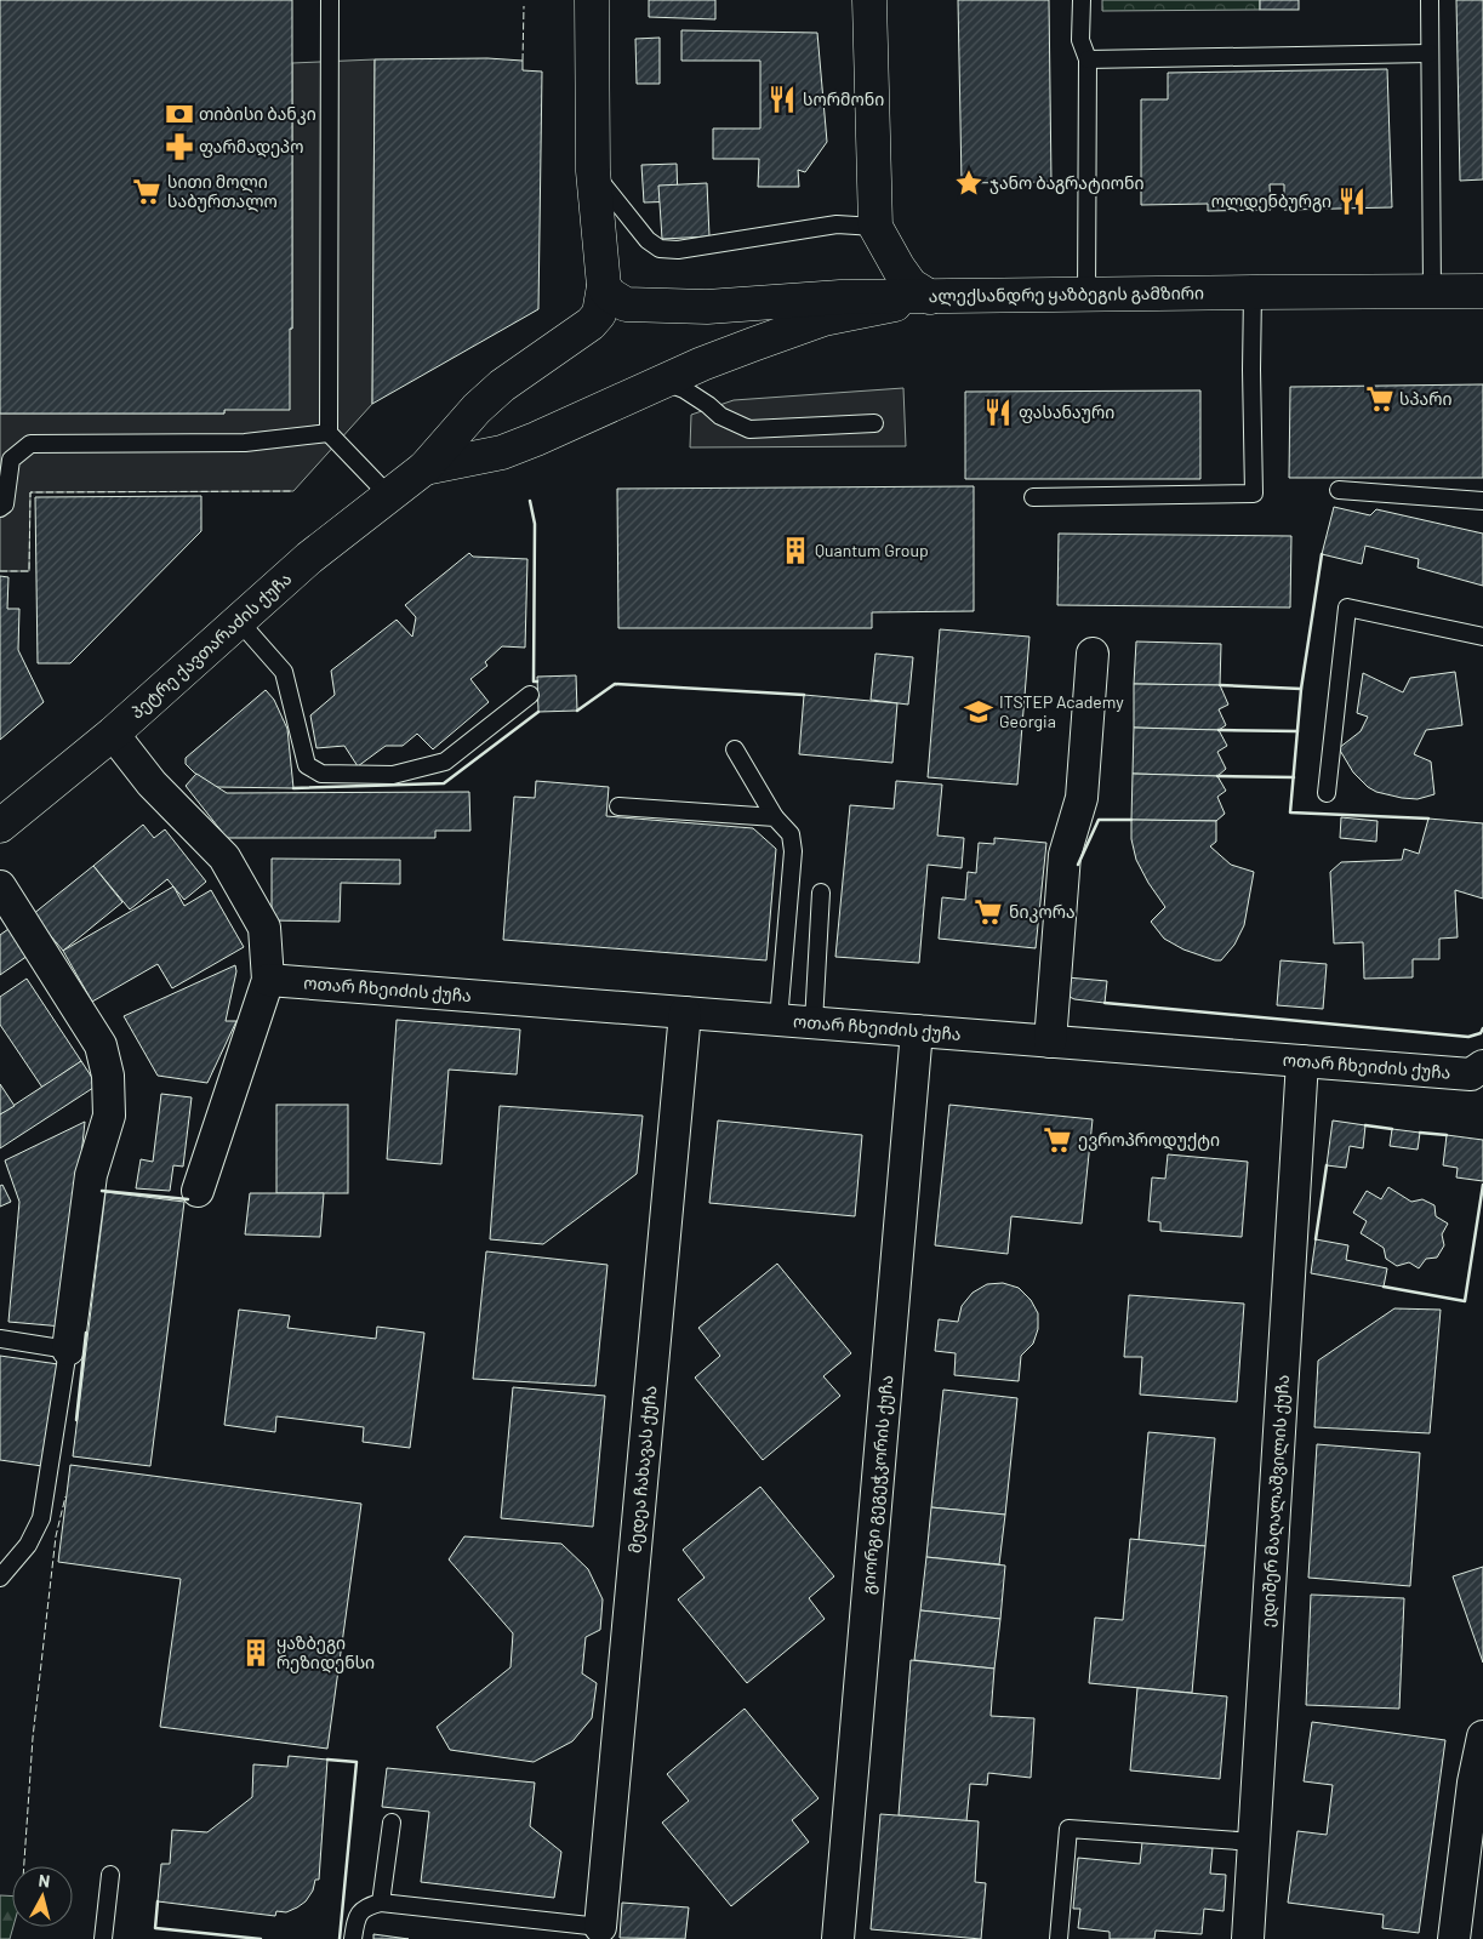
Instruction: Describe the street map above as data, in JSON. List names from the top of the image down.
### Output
{
  "streets": {
    "main road": ["ალექსანდრე ყაზბეგის გამზირი", "პეტრე ქავთარაძის ქუჩა"],
    "street": [
      "ოთარ ჩხეიძის ქუჩა",
      "მედეა ჩახავას ქუჩა",
      "გიორგი გეგეჭკორის ქუჩა",
      "ედიშერ მაღალაშვილის ქუჩა"
    ]
  },
  "crossings": [
    ["ალექსანდრე ყაზბეგის გამზირი", "პეტრე ქავთარაძის ქუჩა"],
    ["ოთარ ჩხეიძის ქუჩა", "მედეა ჩახავას ქუჩა"],
    ["ოთარ ჩხეიძის ქუჩა", "გიორგი გეგეჭკორის ქუჩა"],
    ["ოთარ ჩხეიძის ქუჩა", "ედიშერ მაღალაშვილის ქუჩა"]
  ],
  "places": {
    "restaurant": ["სორმონი", "ოლდენბურგი", "ფასანაური"],
    "bank": ["თიბისი ბანკი"],
    "pharmacy": ["ფარმადეპო"],
    "place": ["ჯანო ბაგრატიონი"],
    "supermarket": [
      "სითი მოლი საბურთალო",
      "სპარი",
      "ნიკორა",
      "ევროპროდუქტი"
    ],
    "building": ["Quantum Group", "ყაზბეგი რეზიდენსი"],
    "school or university": ["ITSTEP Academy Georgia"]
  },
  "north": "top"
}
